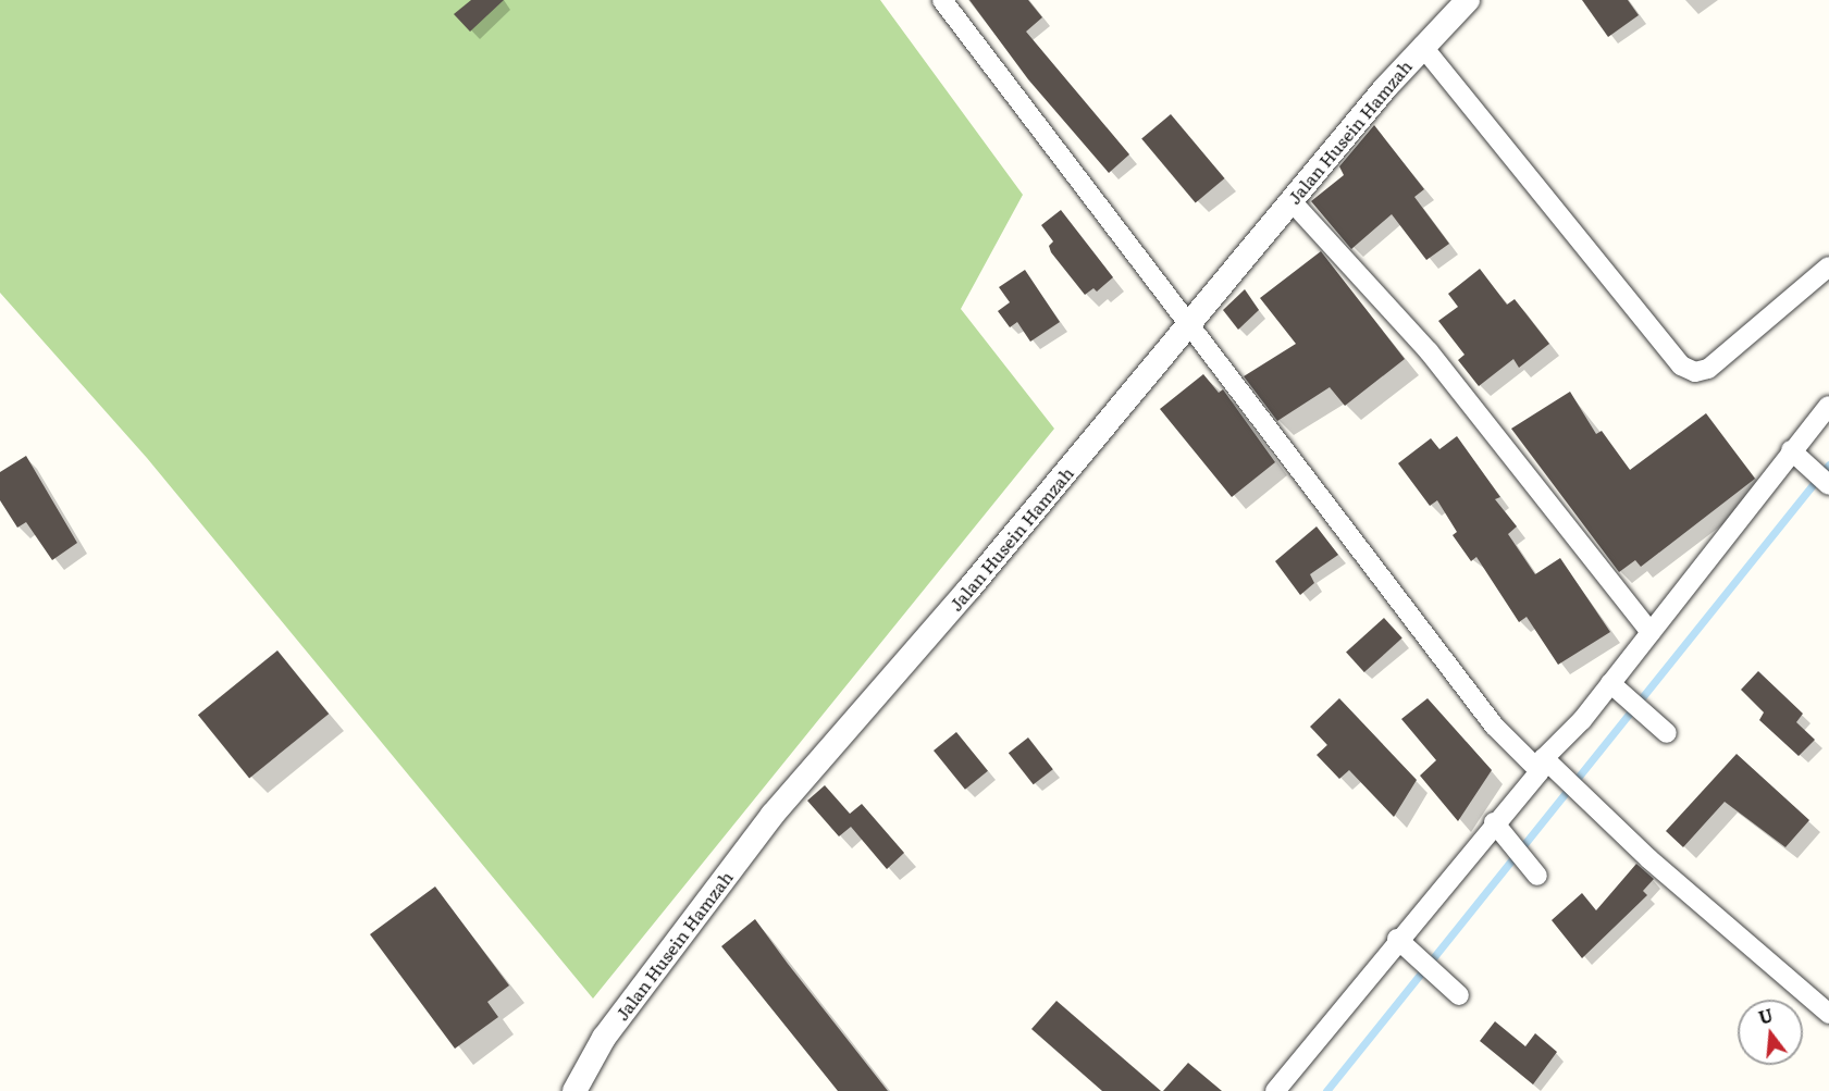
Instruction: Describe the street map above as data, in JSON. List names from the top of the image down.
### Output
{
  "streets": {
    "street": ["Jalan Husein Hamzah"]
  },
  "north": "top"
}
